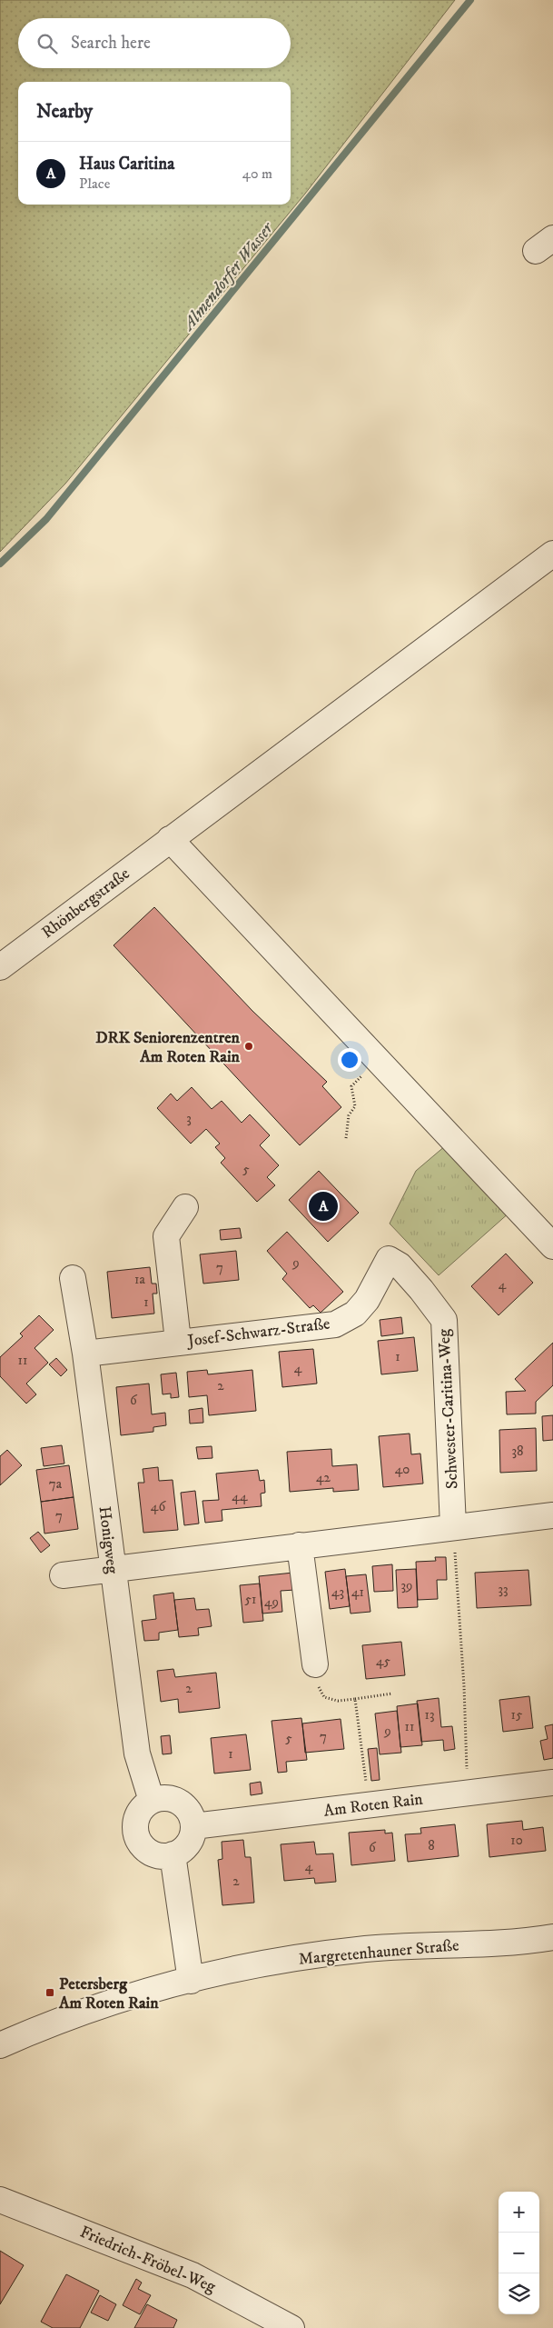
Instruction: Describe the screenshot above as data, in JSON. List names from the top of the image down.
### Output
{
  "streets": {
    "street": [
      "Rhönbergstraße",
      "Josef-Schwarz-Straße",
      "Schwester-Caritina-Weg",
      "Honigweg",
      "Am Roten Rain",
      "Margretenhauner Straße",
      "Friedrich-Fröbel-Weg"
    ]
  },
  "crossings": [
    ["Josef-Schwarz-Straße", "Schwester-Caritina-Weg"],
    ["Josef-Schwarz-Straße", "Honigweg"],
    ["Honigweg", "Am Roten Rain"]
  ],
  "water": ["Almendorfer Wasser"],
  "places": {
    "other": ["DRK Seniorenzentren Am Roten Rain"],
    "transit": ["Petersberg Am Roten Rain"]
  },
  "house_numbers": [
    "3",
    "5",
    "9",
    "7",
    "1a",
    "4",
    "1",
    "1",
    "11",
    "4",
    "2",
    "6",
    "38",
    "40",
    "42",
    "7a",
    "44",
    "46",
    "7",
    "39",
    "33",
    "43",
    "41",
    "51",
    "49",
    "45",
    "2",
    "13",
    "15",
    "11",
    "9",
    "7",
    "5",
    "1",
    "10",
    "8",
    "6",
    "4",
    "2"
  ],
  "page": {
    "search": "Search here",
    "heading": "Nearby",
    "list": [
      {
        "mark": "A",
        "name": "Haus Caritina",
        "note": "Place",
        "value": "40 m"
      }
    ],
    "pins": "A",
    "map_buttons": ["+", "−"]
  }
}
